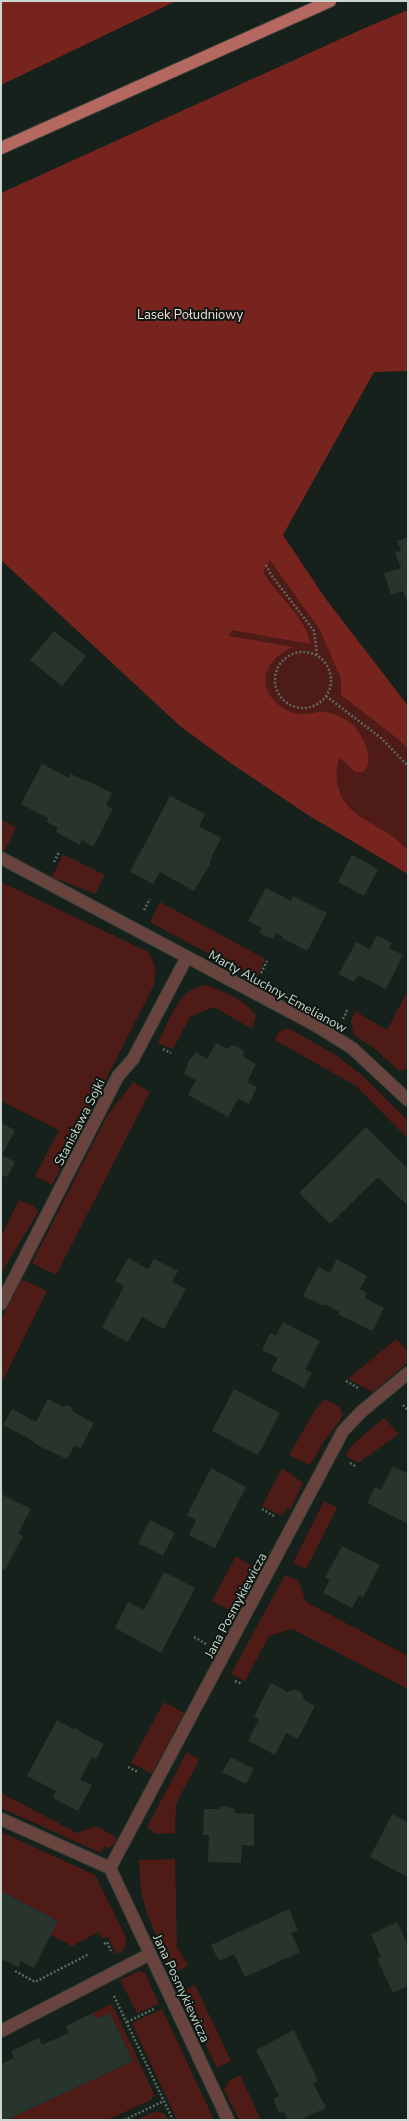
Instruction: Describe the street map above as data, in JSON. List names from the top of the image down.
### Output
{
  "streets": {
    "street": ["Marty Aluchny-Emelianow", "Stanisława Sojki", "Jana Posmykiewicza"]
  },
  "crossings": [
    ["Marty Aluchny-Emelianow", "Stanisława Sojki"]
  ],
  "parks": ["Lasek Południowy"]
}
